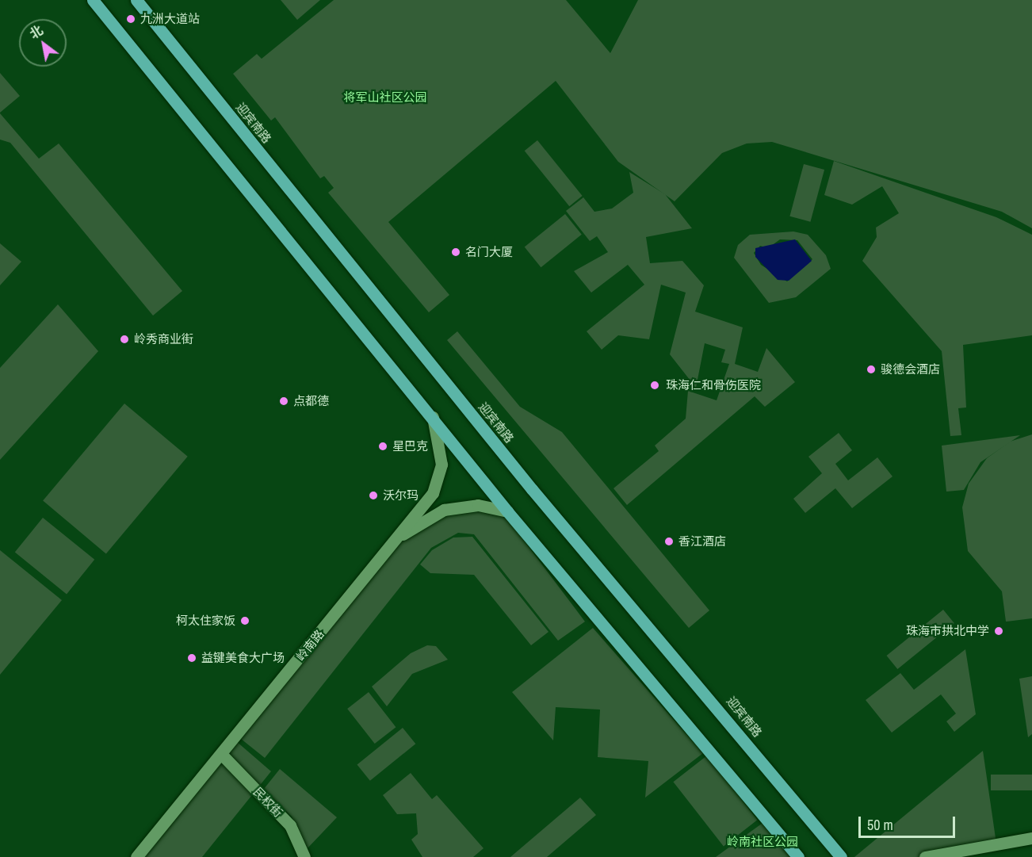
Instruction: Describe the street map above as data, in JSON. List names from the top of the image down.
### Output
{
  "streets": {
    "main road": ["迎宾南路"],
    "street": ["岭南路", "民权街"]
  },
  "crossings": [
    ["岭南路", "民权街"]
  ],
  "parks": ["将军山社区公园", "岭南社区公园"],
  "places": [
    "九洲大道站",
    "名门大厦",
    "岭秀商业街",
    "骏德会酒店",
    "珠海仁和骨伤医院",
    "点都德",
    "星巴克",
    "沃尔玛",
    "香江酒店",
    "柯太住家饭",
    "珠海市拱北中学",
    "益键美食大广场"
  ],
  "scale_bar": "50 m",
  "north": "top left"
}
